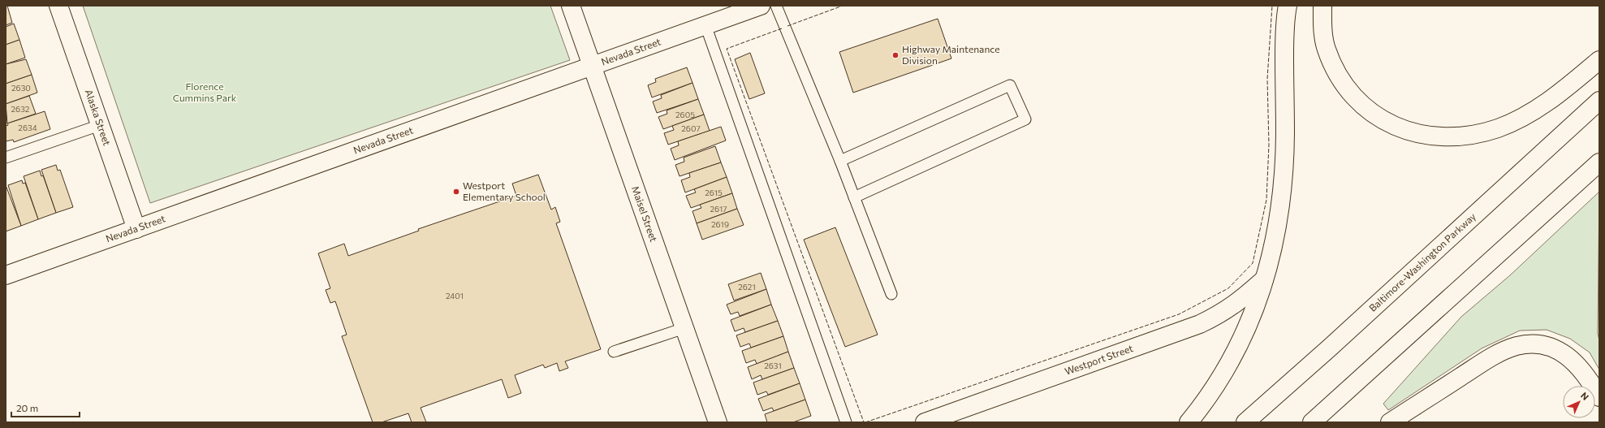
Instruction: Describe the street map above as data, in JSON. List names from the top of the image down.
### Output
{
  "streets": {
    "main road": [
      "Nevada Street",
      "Alaska Street",
      "Maisel Street",
      "Baltimore-Washington Parkway",
      "Westport Street"
    ]
  },
  "crossings": [
    ["Nevada Street", "Alaska Street"],
    ["Nevada Street", "Maisel Street"]
  ],
  "parks": ["Florence Cummins Park"],
  "places": ["Highway Maintenance Division", "Westport Elementary School"],
  "house_numbers": [
    "2630",
    "2632",
    "2605",
    "2634",
    "2607",
    "2615",
    "2617",
    "2619",
    "2621",
    "2401",
    "2631"
  ],
  "scale_bar": "20 m",
  "north": "top right"
}
